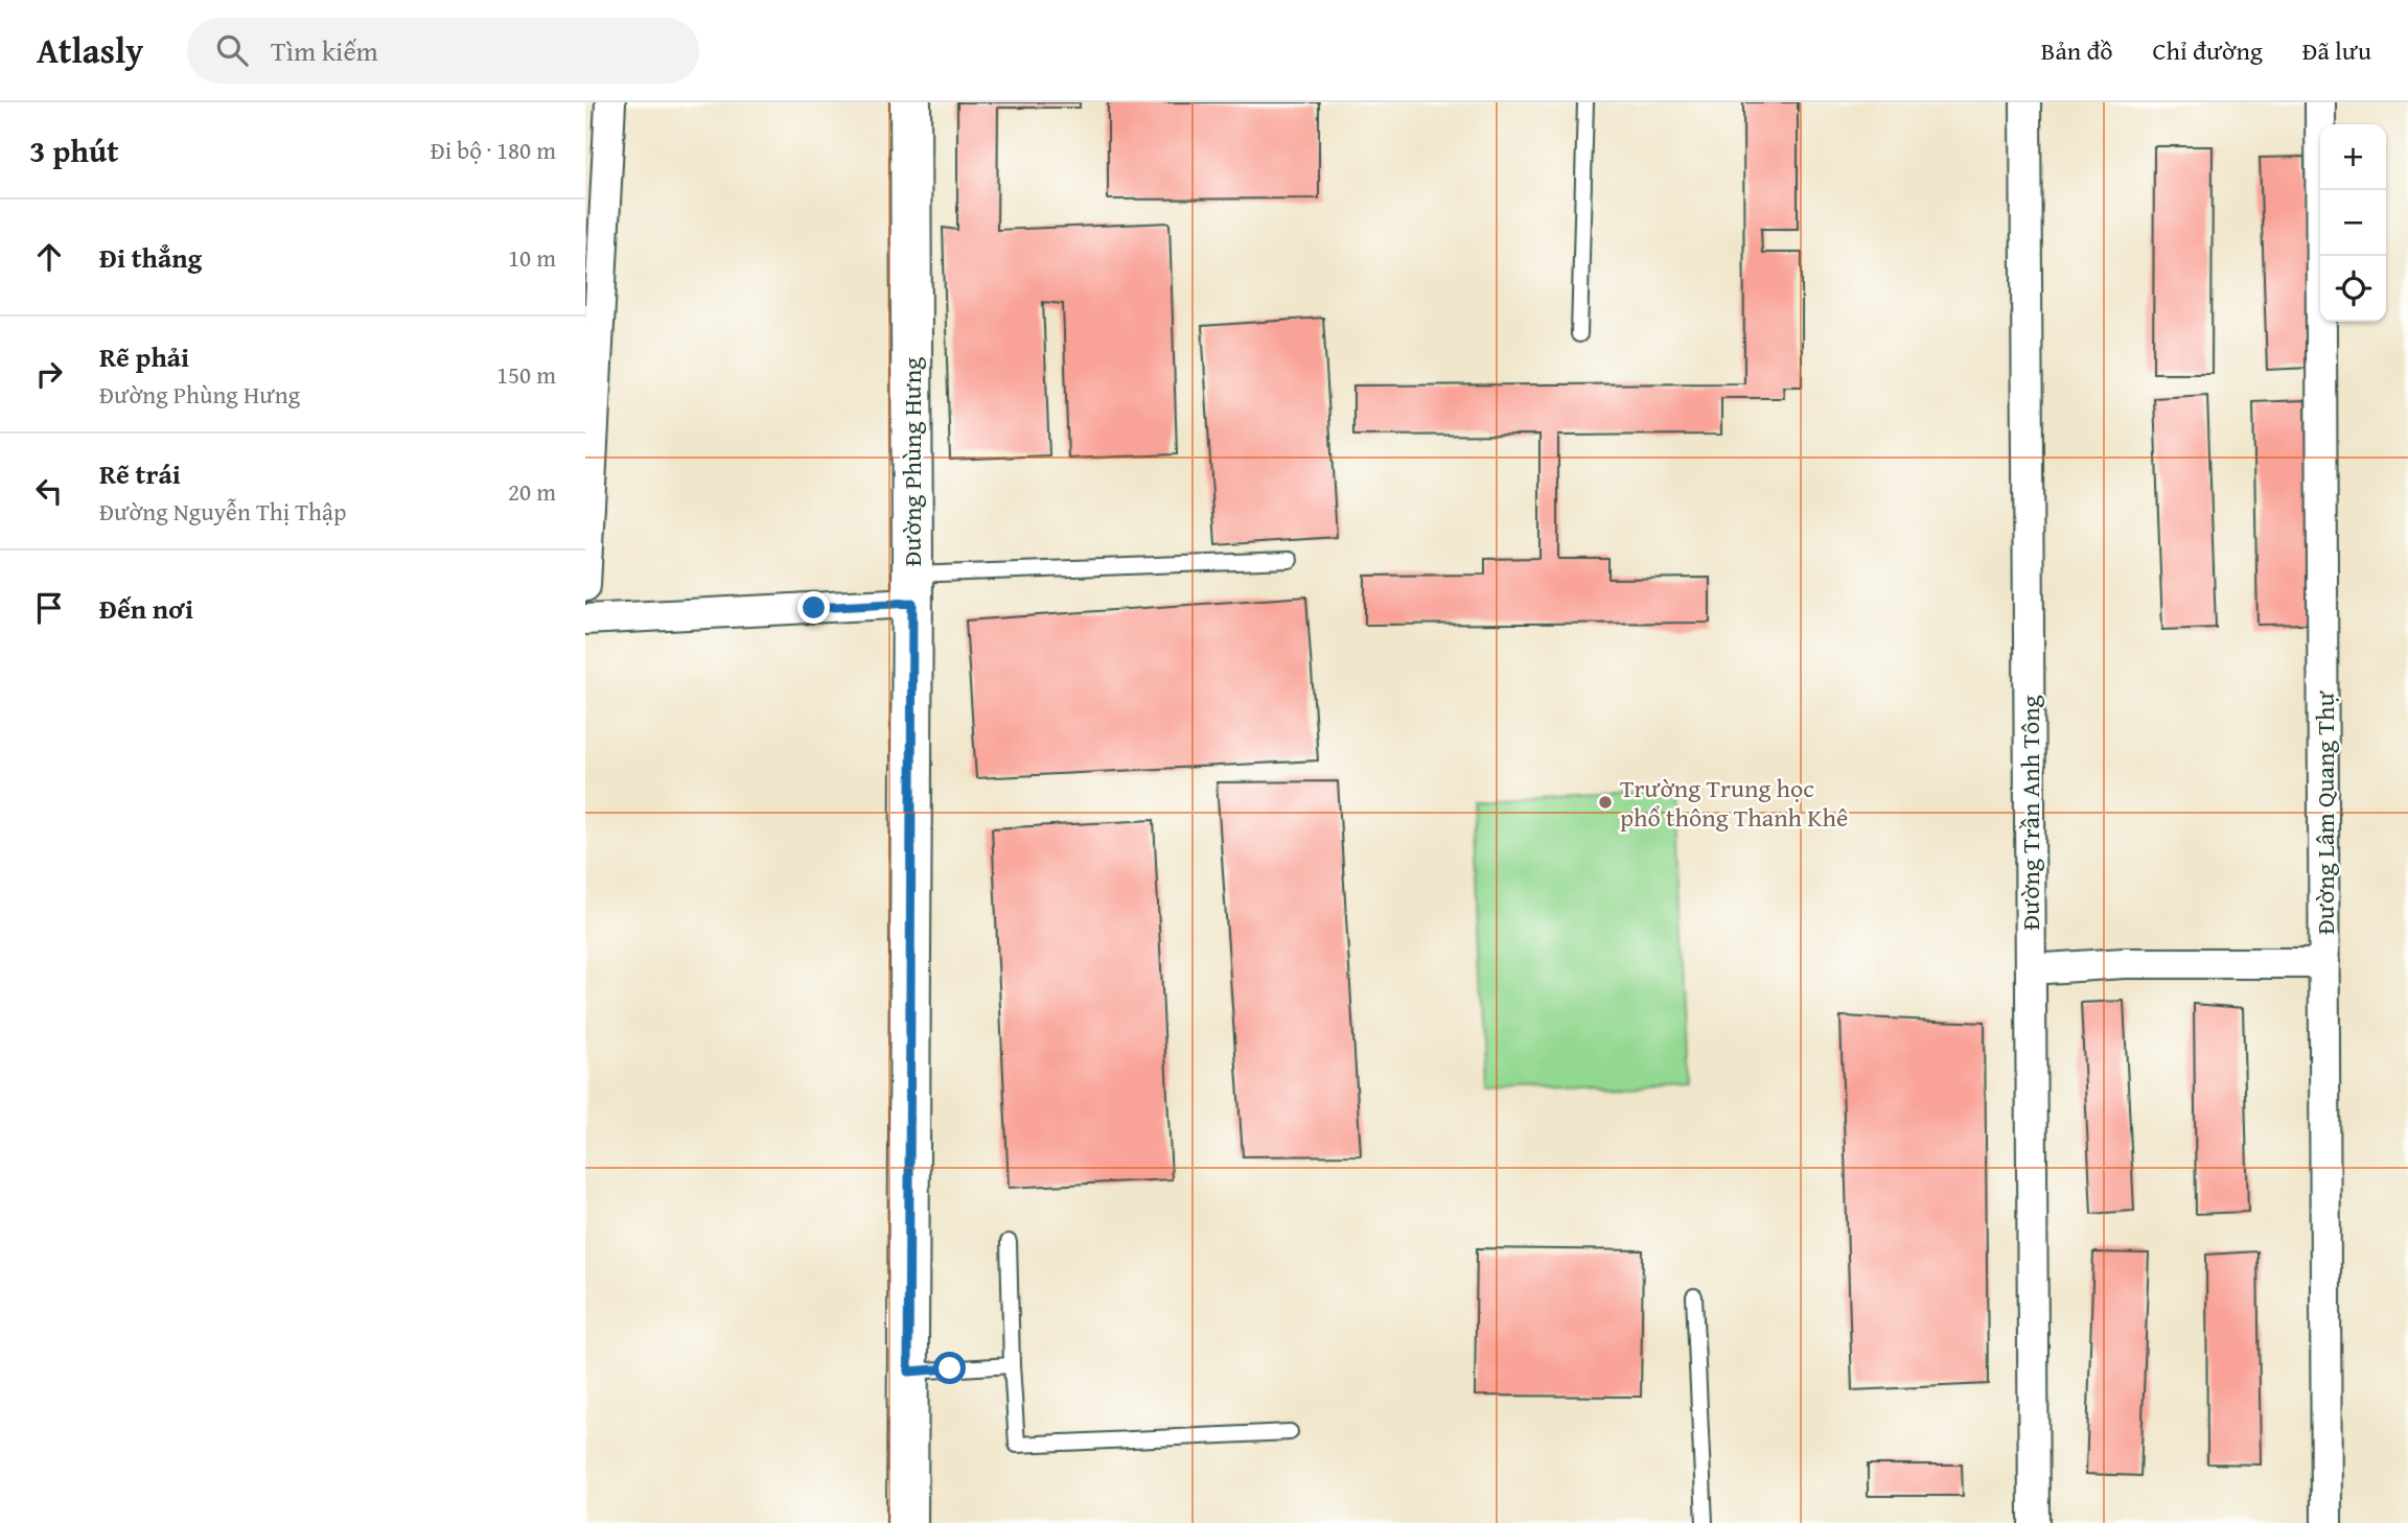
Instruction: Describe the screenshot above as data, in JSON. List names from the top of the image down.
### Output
{
  "streets": {
    "street": ["Đường Phùng Hưng", "Đường Trần Anh Tông", "Đường Lâm Quang Thự"]
  },
  "places": ["Trường Trung học phổ thông Thanh Khê"],
  "page": {
    "header": "Atlasly",
    "search": "Tìm kiếm",
    "nav": ["Bản đồ", "Chỉ đường", "Đã lưu"],
    "heading": ["3 phút", "Đi bộ · 180 m"],
    "map_buttons": ["+", "−"],
    "list": [
      ["Đi thẳng", "10 m"],
      ["Rẽ phải", "Đường Phùng Hưng", "150 m"],
      ["Rẽ trái", "Đường Nguyễn Thị Thập", "20 m"],
      "Đến nơi"
    ]
  }
}
